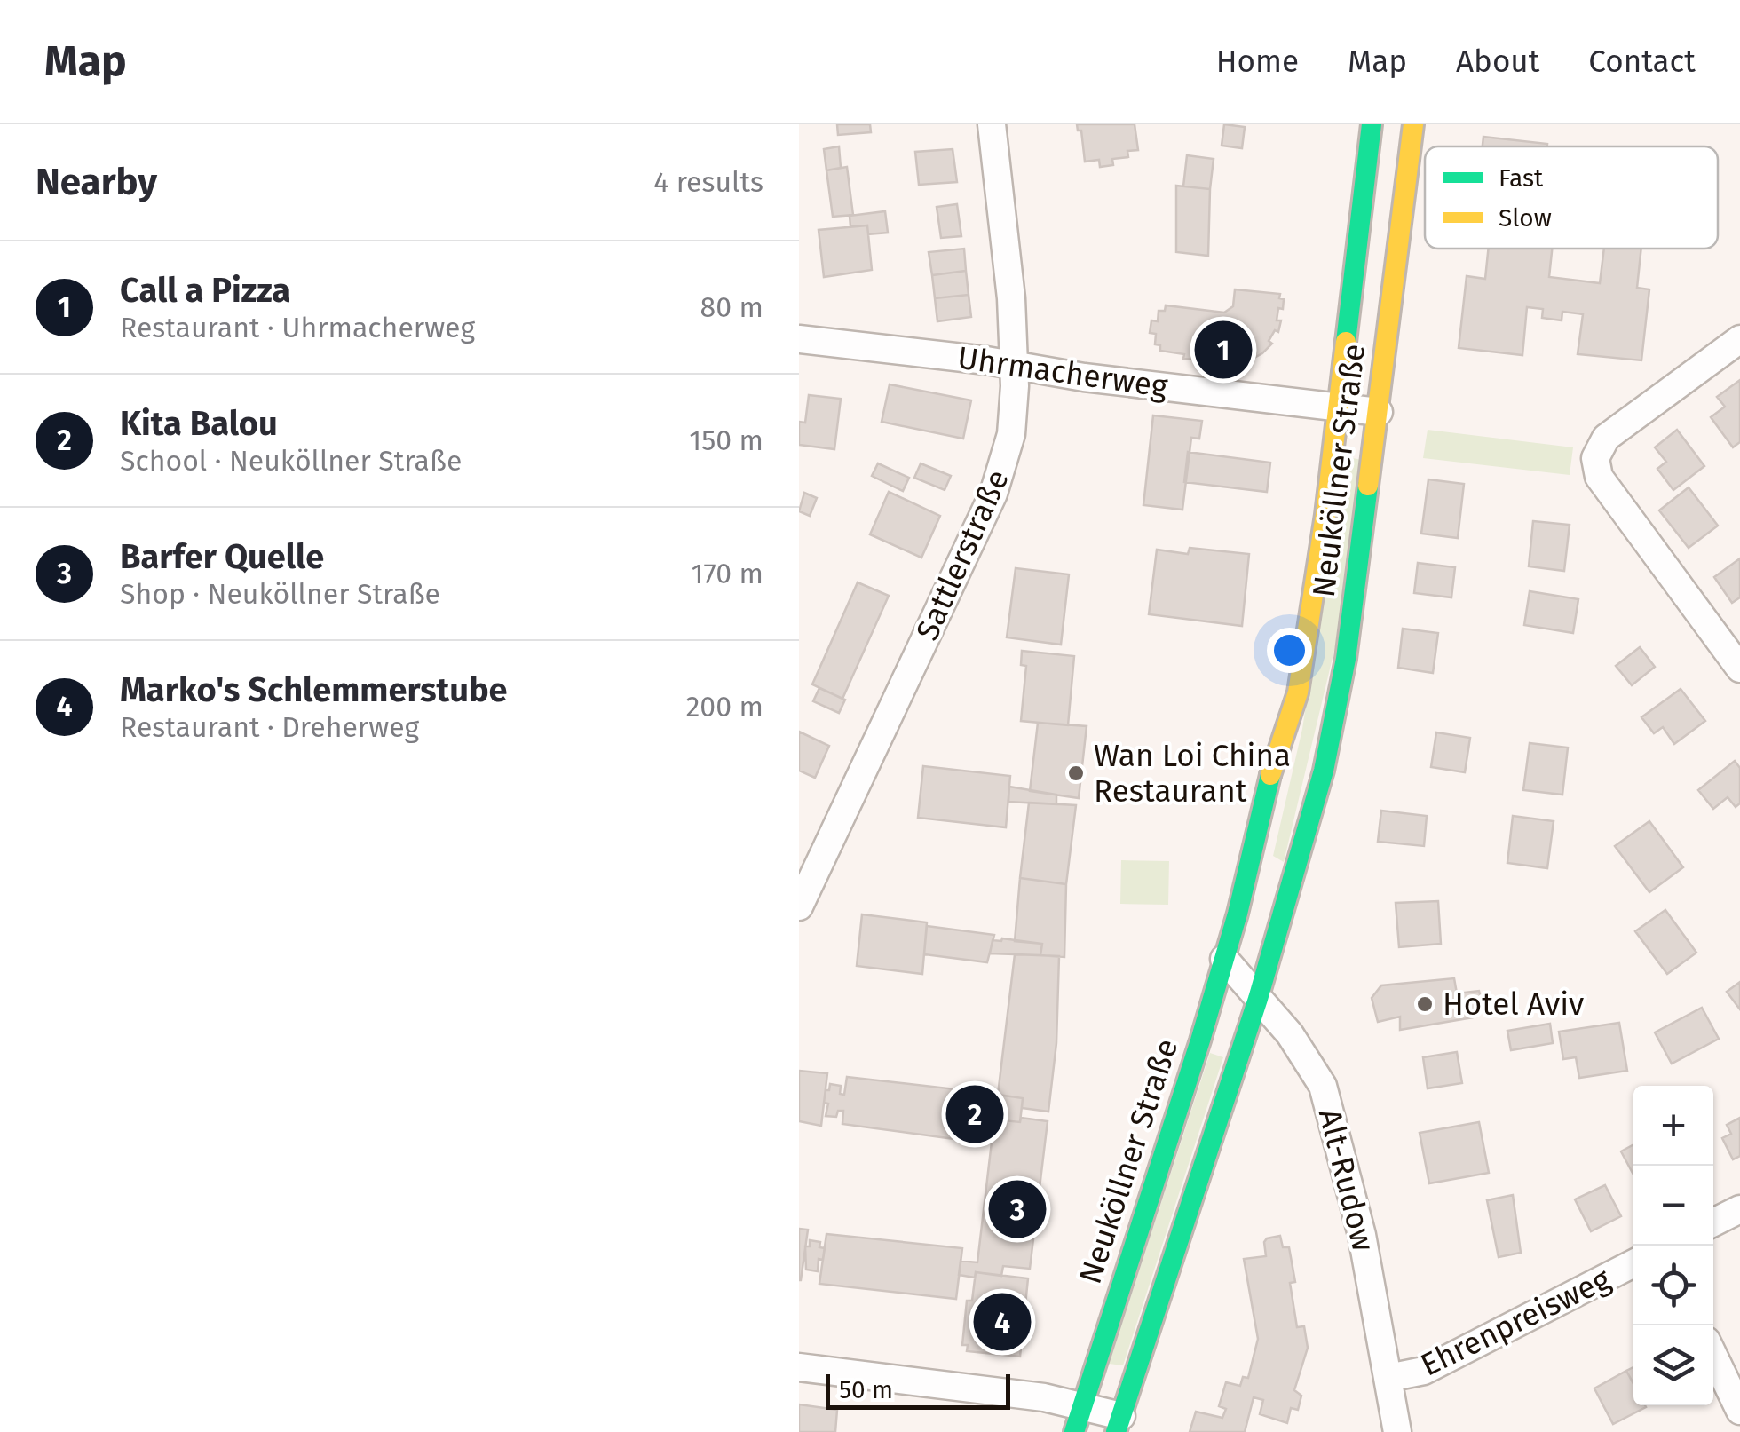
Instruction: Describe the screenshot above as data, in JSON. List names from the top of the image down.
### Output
{
  "streets": {
    "main road": ["Neuköllner Straße"],
    "street": [
      "Uhrmacherweg",
      "Sattlerstraße",
      "Alt-Rudow",
      "Ehrenpreisweg"
    ]
  },
  "crossings": [
    ["Uhrmacherweg", "Neuköllner Straße"],
    ["Uhrmacherweg", "Sattlerstraße"],
    ["Neuköllner Straße", "Alt-Rudow"],
    ["Alt-Rudow", "Ehrenpreisweg"]
  ],
  "places": ["Wan Loi China Restaurant", "Hotel Aviv"],
  "legend": ["Fast", "Slow"],
  "scale_bar": "50 m",
  "page": {
    "header": "Map",
    "nav": [
      "Home",
      "Map",
      "About",
      "Contact"
    ],
    "heading": ["Nearby", "4 results"],
    "list": [
      {
        "mark": "1",
        "name": "Call a Pizza",
        "note": "Restaurant · Uhrmacherweg",
        "value": "80 m"
      },
      {
        "mark": "2",
        "name": "Kita Balou",
        "note": "School · Neuköllner Straße",
        "value": "150 m"
      },
      {
        "mark": "3",
        "name": "Barfer Quelle",
        "note": "Shop · Neuköllner Straße",
        "value": "170 m"
      },
      {
        "mark": "4",
        "name": "Marko's Schlemmerstube",
        "note": "Restaurant · Dreherweg",
        "value": "200 m"
      }
    ],
    "pins": [
      "1",
      "2",
      "3",
      "4"
    ],
    "map_buttons": ["+", "−"],
    "scale": "50 m"
  }
}
